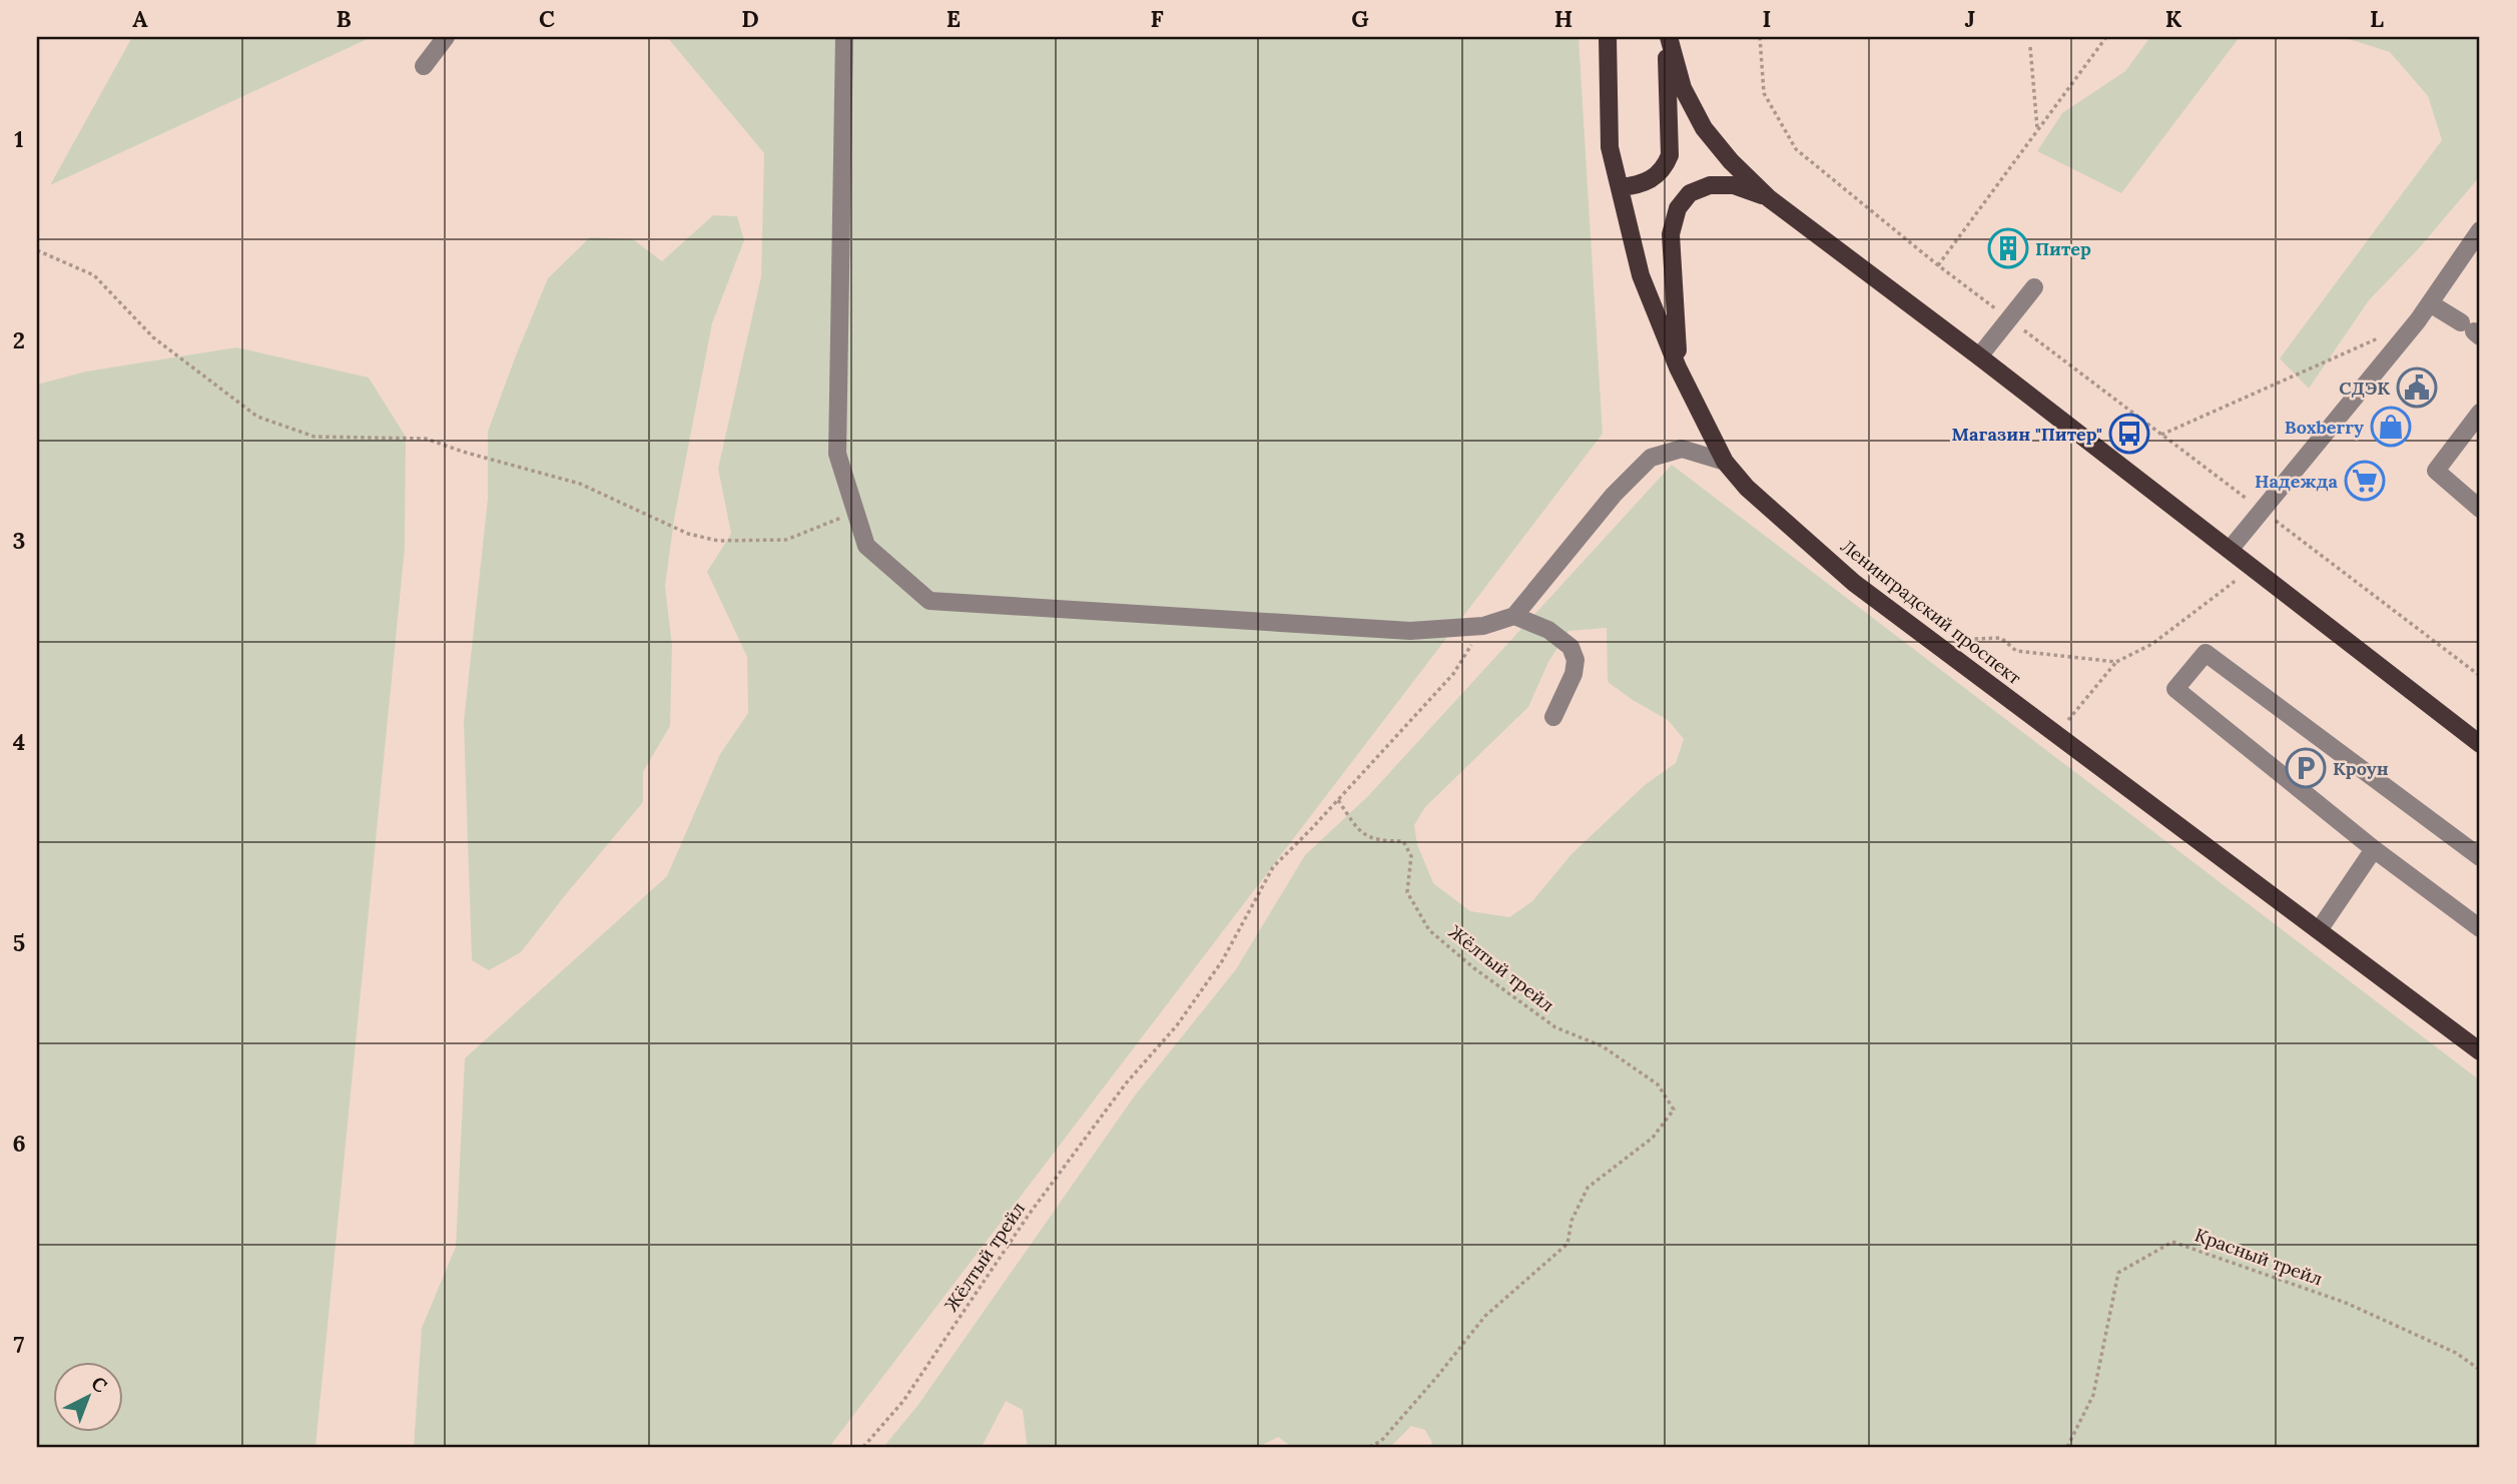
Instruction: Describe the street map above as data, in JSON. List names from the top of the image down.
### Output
{
  "streets": {
    "main road": ["Ленинградский проспект"],
    "path": ["Жёлтый трейл", "Красный трейл"]
  },
  "places": {
    "building": ["Питер"],
    "public building": ["СДЭК"],
    "shop": ["Boxberry"],
    "bus stop": ["Магазин \"Питер\""],
    "supermarket": ["Надежда"],
    "parking": ["Кроун"]
  },
  "north": "top right",
  "grid": {
    "columns": [
      "A",
      "B",
      "C",
      "D",
      "E",
      "F",
      "G",
      "H",
      "I",
      "J",
      "K",
      "L"
    ],
    "rows": [
      "1",
      "2",
      "3",
      "4",
      "5",
      "6",
      "7"
    ]
  }
}
